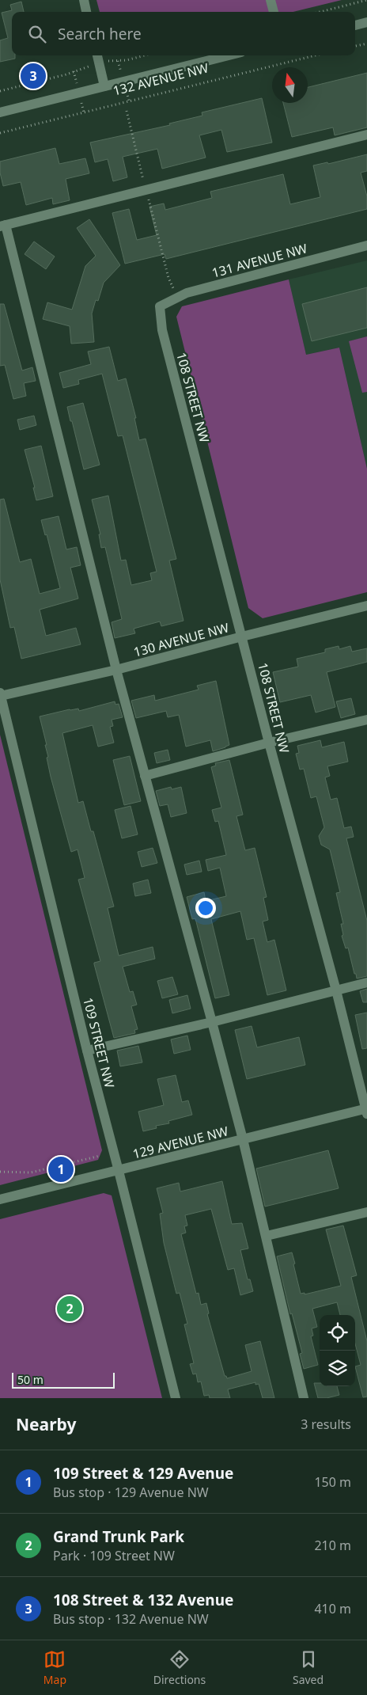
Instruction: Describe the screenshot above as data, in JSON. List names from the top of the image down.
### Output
{
  "streets": {
    "street": [
      "132 AVENUE NW",
      "131 AVENUE NW",
      "108 STREET NW",
      "130 AVENUE NW",
      "109 STREET NW",
      "129 AVENUE NW"
    ]
  },
  "crossings": [
    ["131 AVENUE NW", "108 STREET NW"],
    ["108 STREET NW", "130 AVENUE NW"],
    ["108 STREET NW", "129 AVENUE NW"],
    ["130 AVENUE NW", "109 STREET NW"],
    ["109 STREET NW", "129 AVENUE NW"]
  ],
  "scale_bar": "50 m",
  "north": "top",
  "page": {
    "search": "Search here",
    "pins": ["3", "1", "2"],
    "scale": "50 m",
    "heading": ["Nearby", "3 results"],
    "list": [
      {
        "mark": "1",
        "name": "109 Street & 129 Avenue",
        "note": "Bus stop · 129 Avenue NW",
        "value": "150 m"
      },
      {
        "mark": "2",
        "name": "Grand Trunk Park",
        "note": "Park · 109 Street NW",
        "value": "210 m"
      },
      {
        "mark": "3",
        "name": "108 Street & 132 Avenue",
        "note": "Bus stop · 132 Avenue NW",
        "value": "410 m"
      }
    ],
    "nav": ["Map", "Directions", "Saved"]
  }
}
